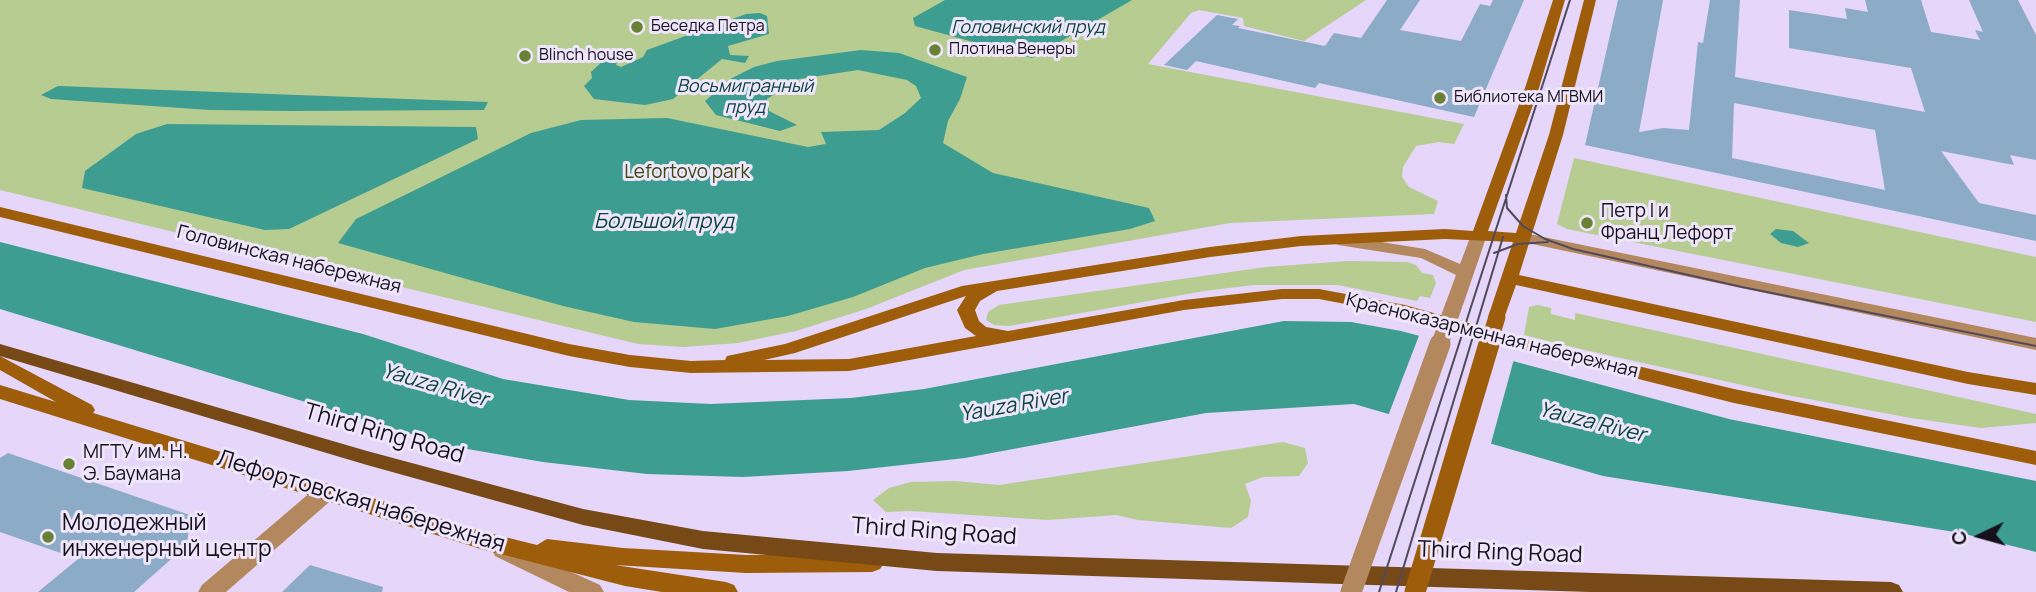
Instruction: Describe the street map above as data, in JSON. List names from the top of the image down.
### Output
{
  "streets": {
    "main road": [
      "Головинская набережная",
      "Красноказарменная набережная",
      "Third Ring Road",
      "Лефортовская набережная"
    ]
  },
  "crossings": [
    ["Головинская набережная", "Красноказарменная набережная"]
  ],
  "water": [
    "Головинский пруд",
    "Восьмигранный пруд",
    "Большой пруд",
    "Yauza River"
  ],
  "parks": ["Lefortovo park"],
  "places": [
    "Беседка Петра",
    "Плотина Венеры",
    "Blinch house",
    "Библиотека МГВМИ",
    "Петр I и Франц Лефорт",
    "МГТУ им. Н. Э. Баумана",
    "Молодежный инженерный центр"
  ],
  "north": "left"
}
